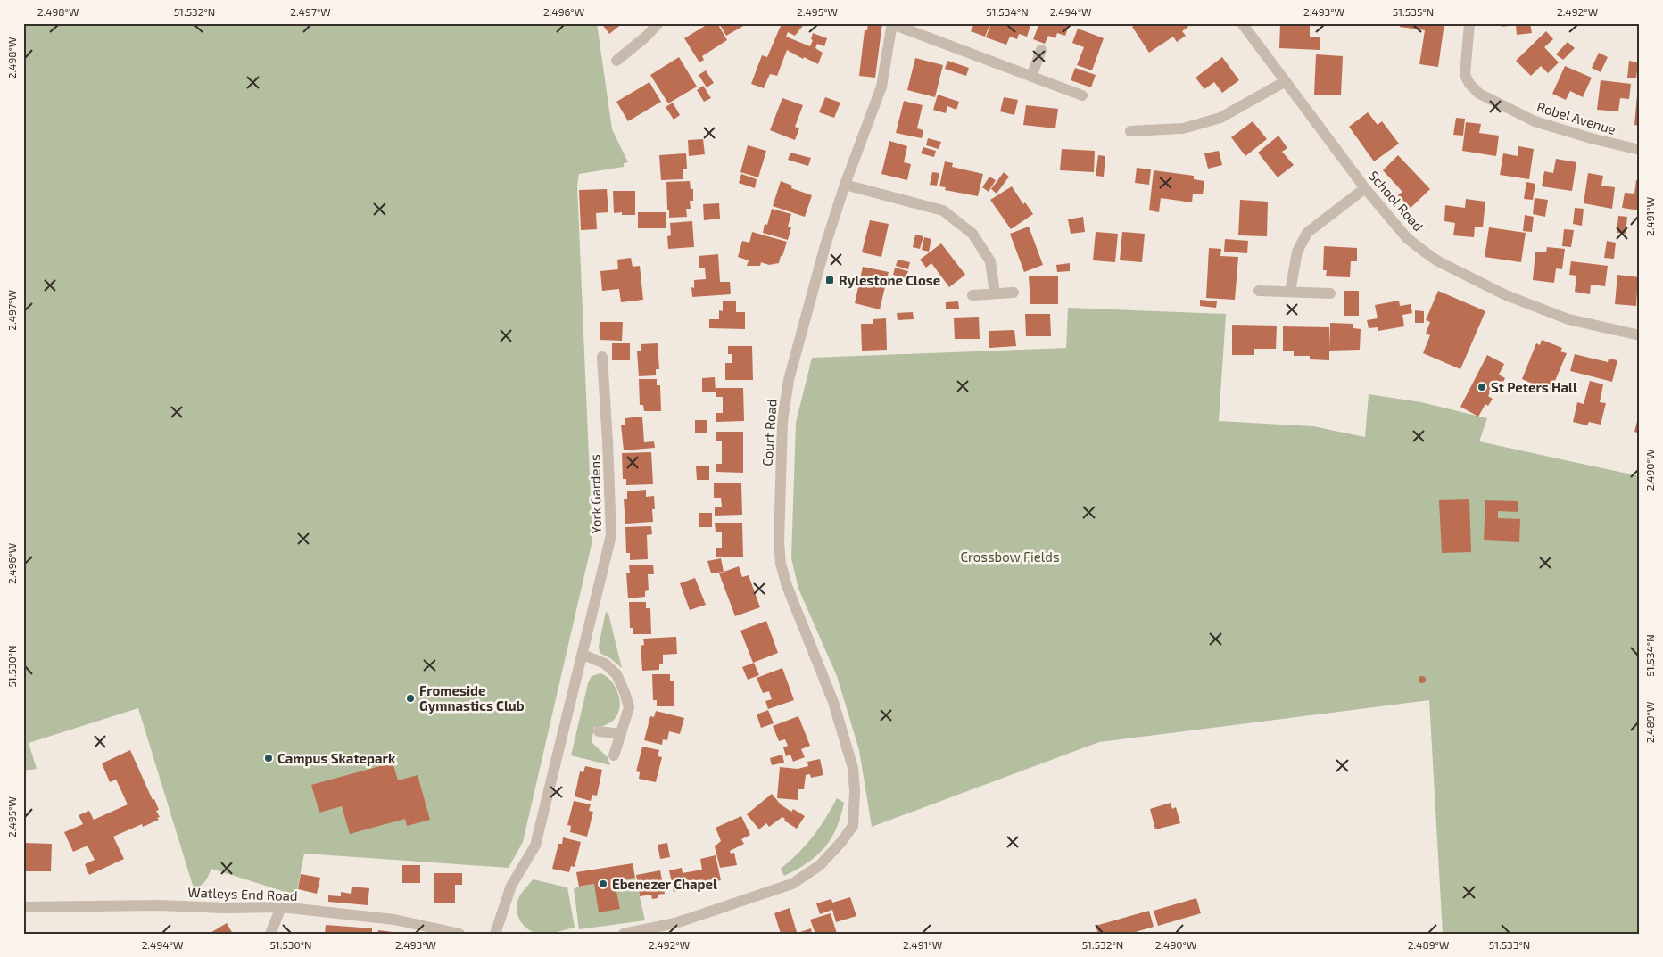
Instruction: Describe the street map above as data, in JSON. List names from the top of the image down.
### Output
{
  "streets": {
    "street": [
      "Robel Avenue",
      "School Road",
      "Court Road",
      "York Gardens",
      "Watleys End Road"
    ]
  },
  "parks": ["Crossbow Fields"],
  "places": {
    "transit": ["Rylestone Close"],
    "other": [
      "St Peters Hall",
      "Fromeside Gymnastics Club",
      "Campus Skatepark",
      "Ebenezer Chapel"
    ]
  },
  "coordinates": [
    "2.498°W",
    "51.532°N",
    "2.497°W",
    "2.496°W",
    "2.495°W",
    "51.534°N",
    "2.494°W",
    "2.493°W",
    "51.535°N",
    "2.492°W",
    "2.491°W",
    "2.490°W",
    "51.530°N",
    "2.489°W",
    "51.533°N"
  ]
}
